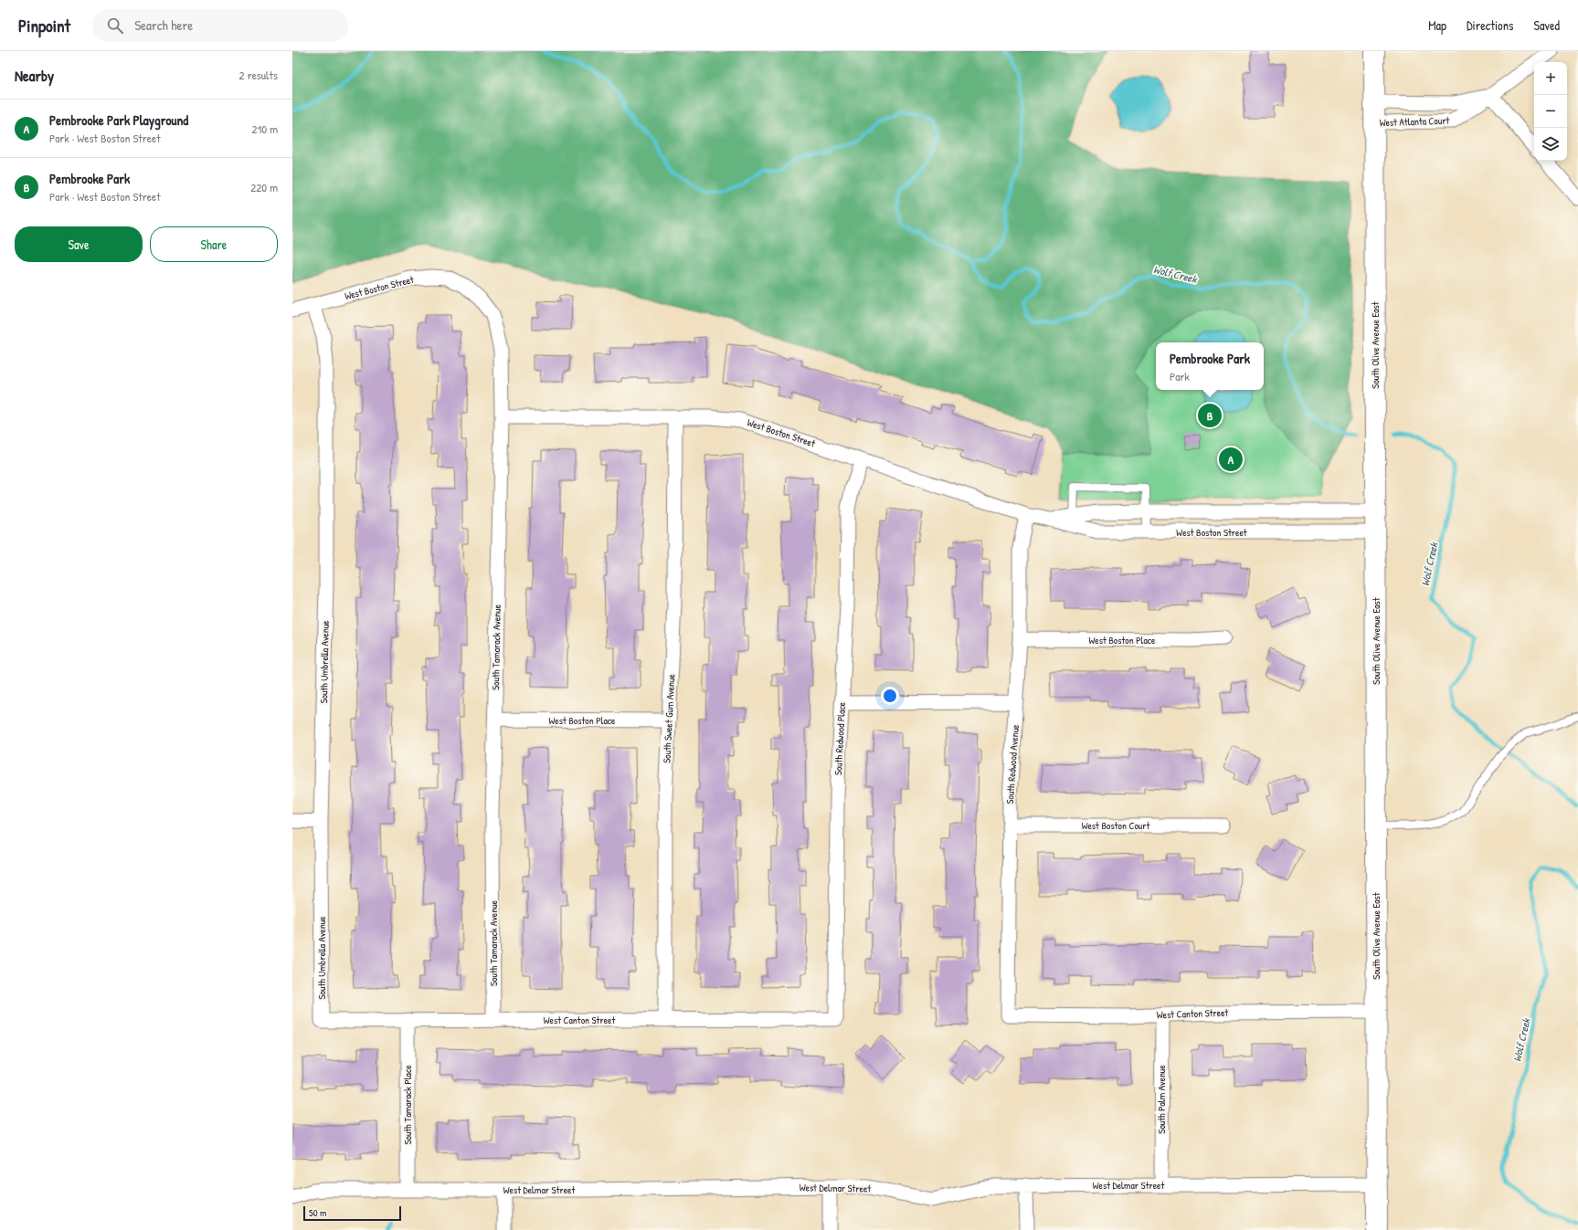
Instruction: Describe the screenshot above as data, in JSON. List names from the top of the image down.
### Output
{
  "streets": {
    "street": [
      "West Atlanta Court",
      "West Boston Street",
      "South Olive Avenue East",
      "West Boston Place",
      "South Tamarack Avenue",
      "South Umbrella Avenue",
      "South Sweet Gum Avenue",
      "South Redwood Place",
      "South Redwood Avenue",
      "West Boston Court",
      "West Canton Street",
      "South Palm Avenue",
      "South Tamarack Place",
      "West Delmar Street"
    ]
  },
  "crossings": [
    ["West Atlanta Court", "South Olive Avenue East"],
    ["West Boston Street", "South Olive Avenue East"],
    ["West Boston Street", "South Tamarack Avenue"],
    ["West Boston Street", "South Umbrella Avenue"],
    ["West Boston Street", "South Sweet Gum Avenue"],
    ["West Boston Street", "South Redwood Place"],
    ["West Boston Street", "South Redwood Avenue"],
    ["South Olive Avenue East", "West Canton Street"],
    ["South Olive Avenue East", "West Delmar Street"],
    ["West Boston Place", "South Tamarack Avenue"],
    ["West Boston Place", "South Sweet Gum Avenue"],
    ["West Boston Place", "South Redwood Avenue"],
    ["South Tamarack Avenue", "West Canton Street"],
    ["South Umbrella Avenue", "West Canton Street"],
    ["South Sweet Gum Avenue", "West Canton Street"],
    ["South Redwood Place", "West Canton Street"],
    ["South Redwood Avenue", "West Boston Court"],
    ["South Redwood Avenue", "West Canton Street"],
    ["West Canton Street", "South Palm Avenue"],
    ["West Canton Street", "South Tamarack Place"],
    ["South Palm Avenue", "West Delmar Street"],
    ["South Tamarack Place", "West Delmar Street"]
  ],
  "water": ["Wolf Creek"],
  "scale_bar": "50 m",
  "page": {
    "header": "Pinpoint",
    "search": "Search here",
    "nav": ["Map", "Directions", "Saved"],
    "heading": ["Nearby", "2 results"],
    "map_buttons": ["+", "−"],
    "list": [
      {
        "mark": "A",
        "name": "Pembrooke Park Playground",
        "note": "Park · West Boston Street",
        "value": "210 m"
      },
      {
        "mark": "B",
        "name": "Pembrooke Park",
        "note": "Park · West Boston Street",
        "value": "220 m"
      }
    ],
    "buttons": ["Save", "Share"],
    "popup": ["Pembrooke Park", "Park"],
    "pins": ["B", "A"],
    "scale": "50 m"
  }
}
